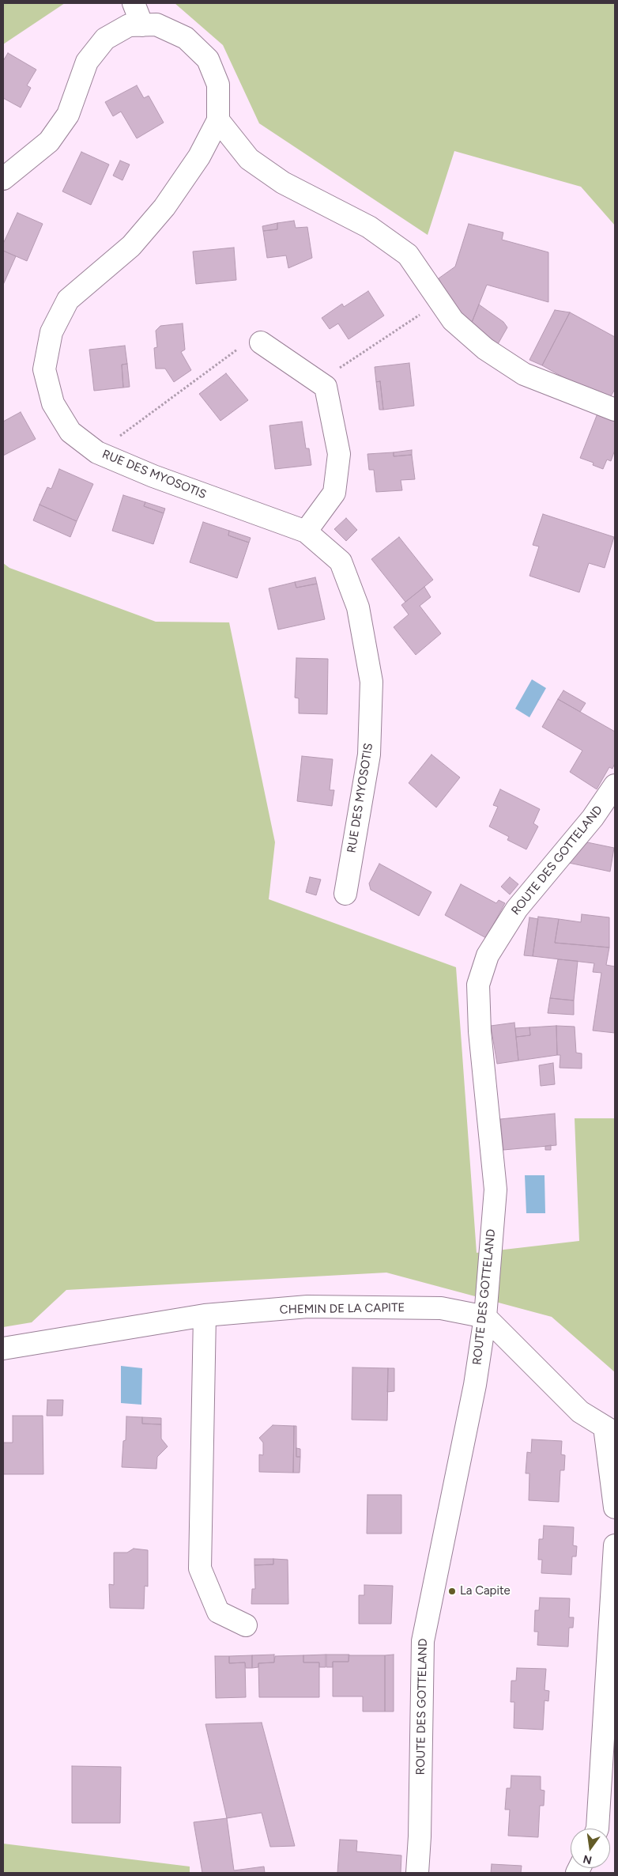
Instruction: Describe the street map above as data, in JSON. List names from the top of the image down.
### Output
{
  "streets": {
    "street": ["RUE DES MYOSOTIS", "ROUTE DES GOTTELAND", "CHEMIN DE LA CAPITE"]
  },
  "crossings": [
    ["ROUTE DES GOTTELAND", "CHEMIN DE LA CAPITE"]
  ],
  "places": ["La Capite"],
  "north": "bottom"
}
